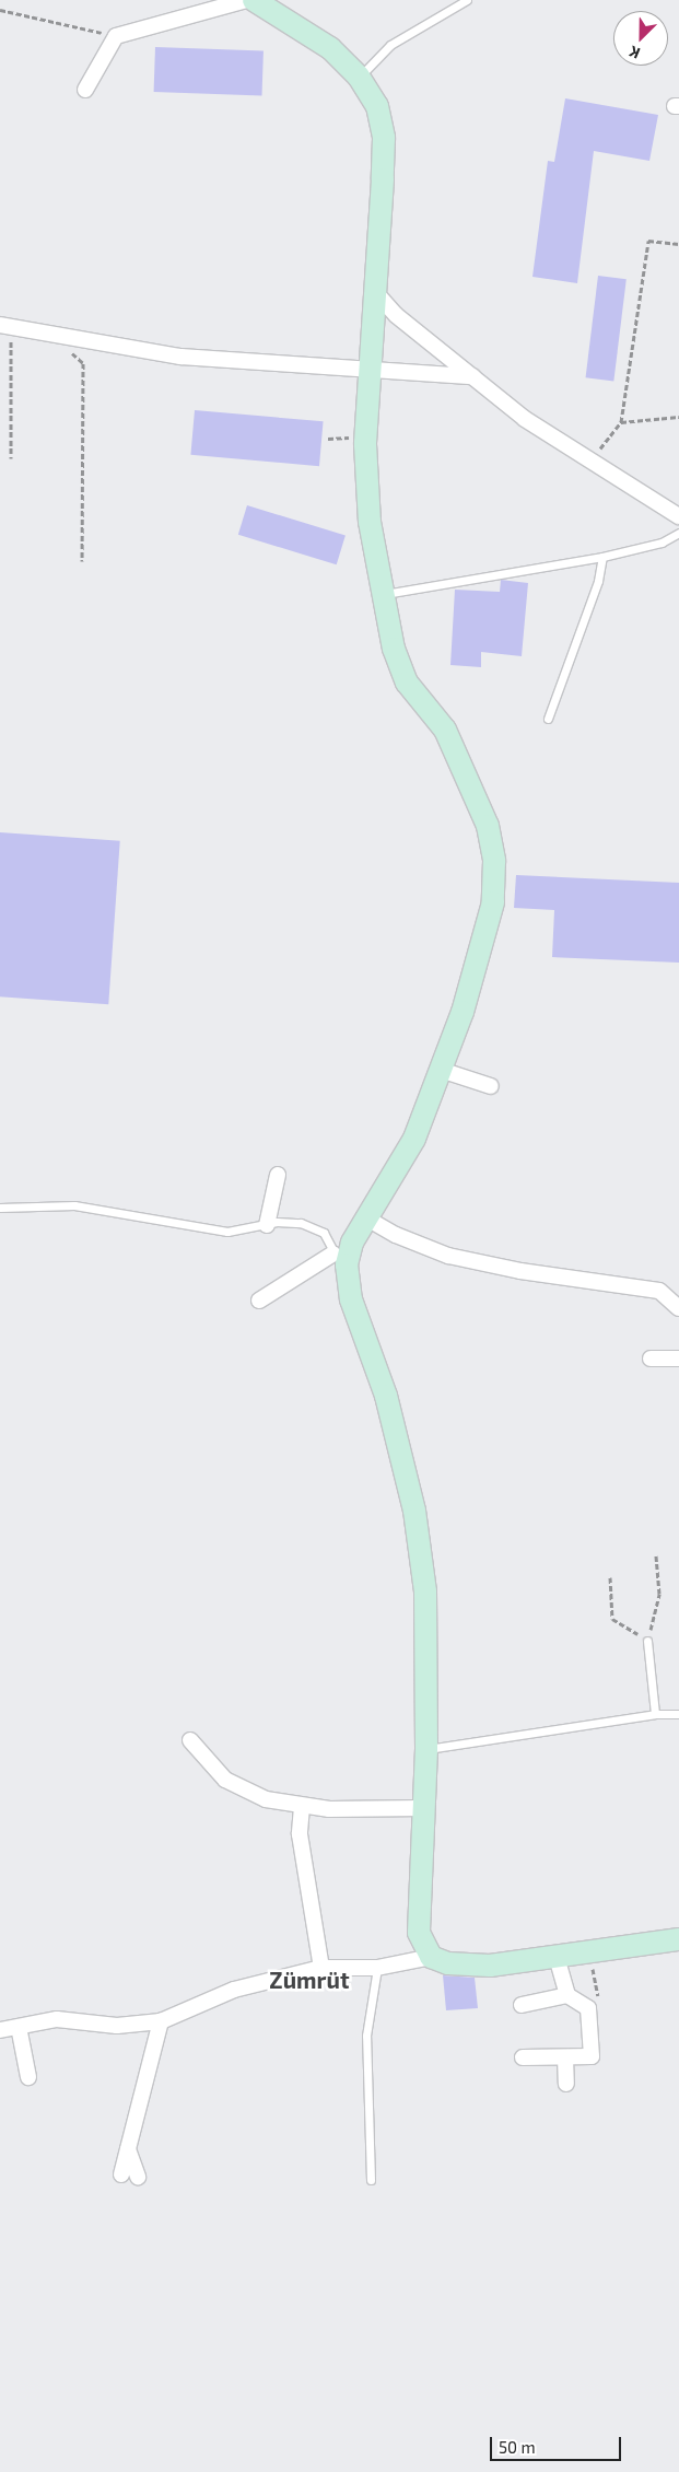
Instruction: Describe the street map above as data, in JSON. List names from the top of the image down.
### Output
{
  "districts": ["Zümrüt"],
  "scale_bar": "50 m",
  "north": "bottom left"
}
